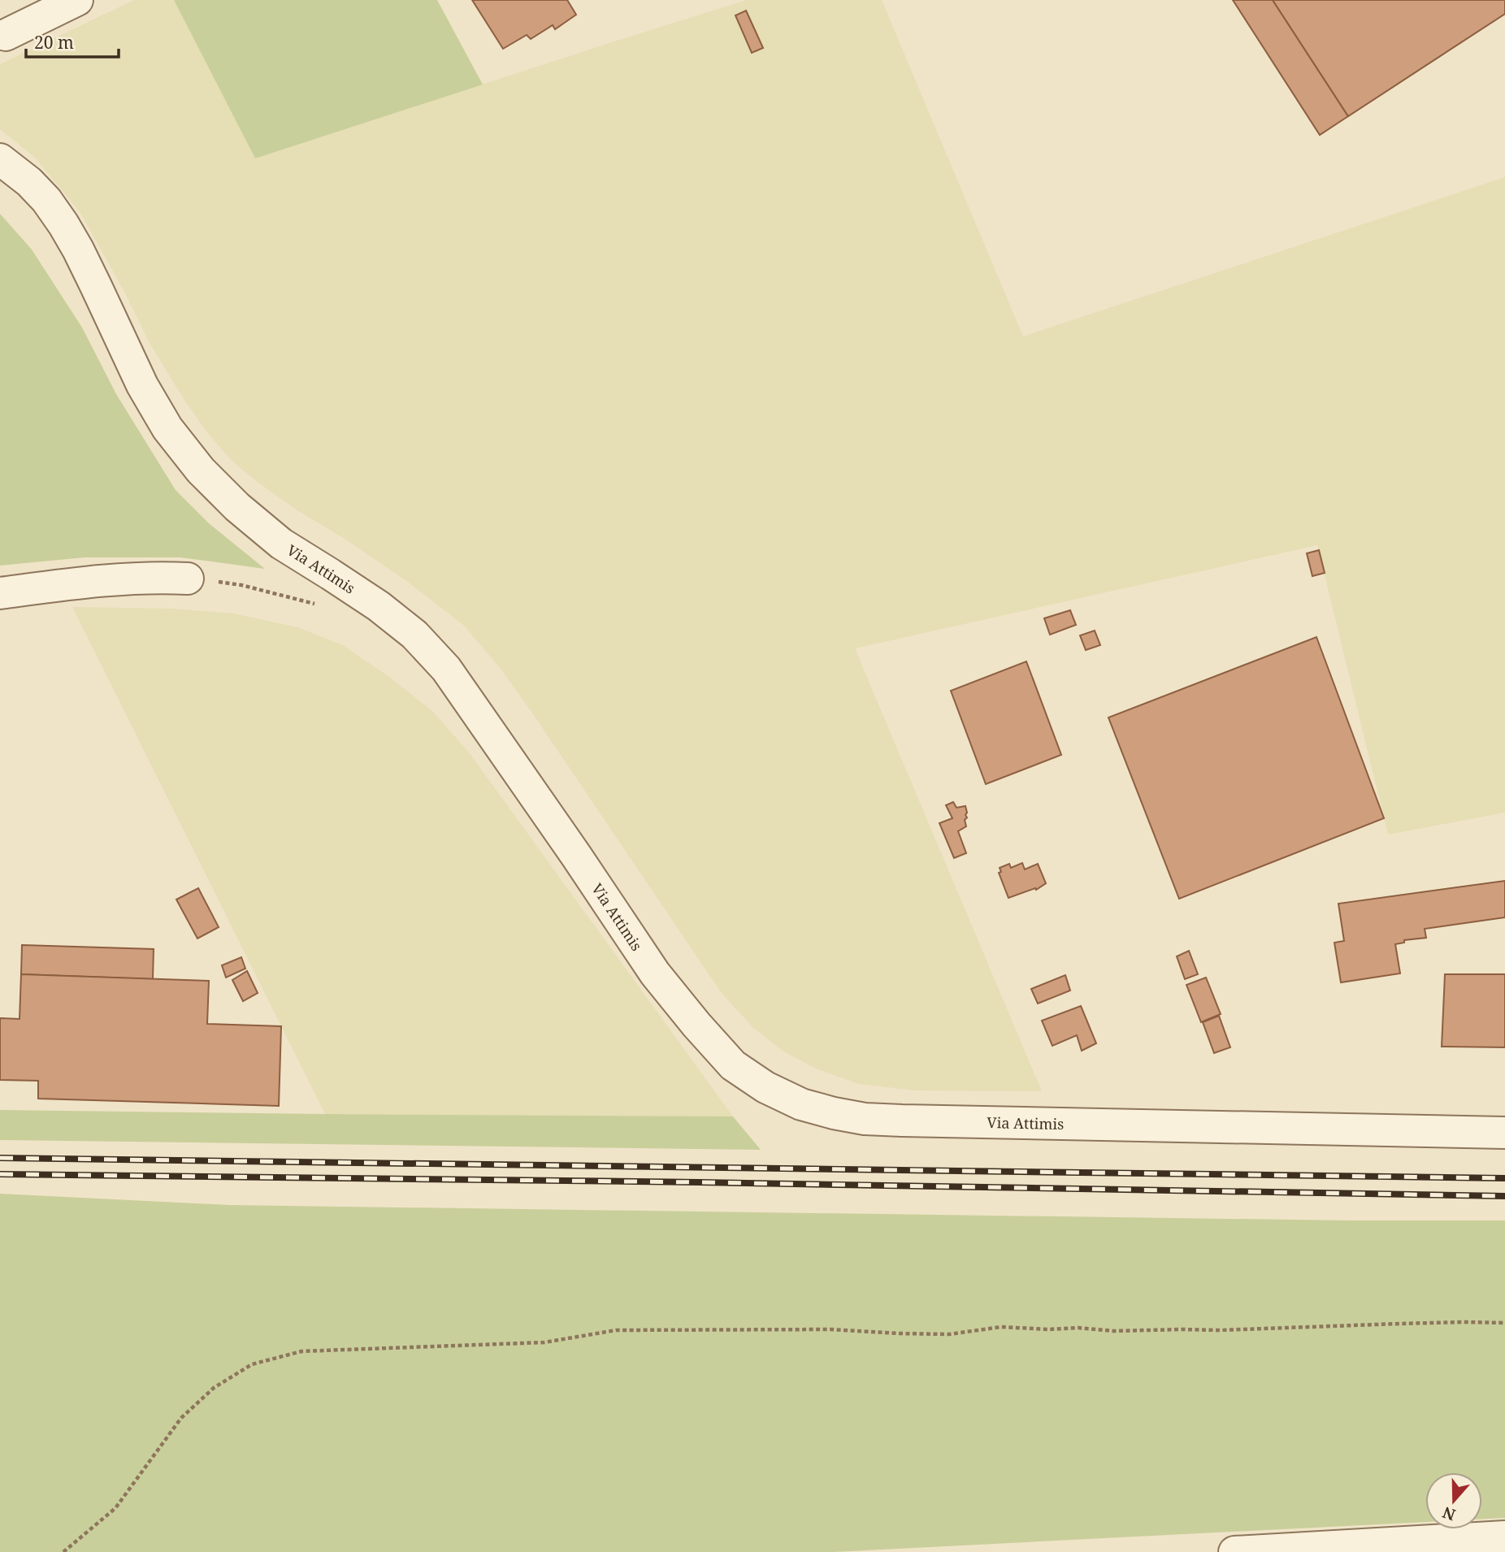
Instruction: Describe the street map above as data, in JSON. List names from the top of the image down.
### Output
{
  "streets": {
    "street": ["Via Attimis"]
  },
  "scale_bar": "20 m",
  "north": "bottom"
}
